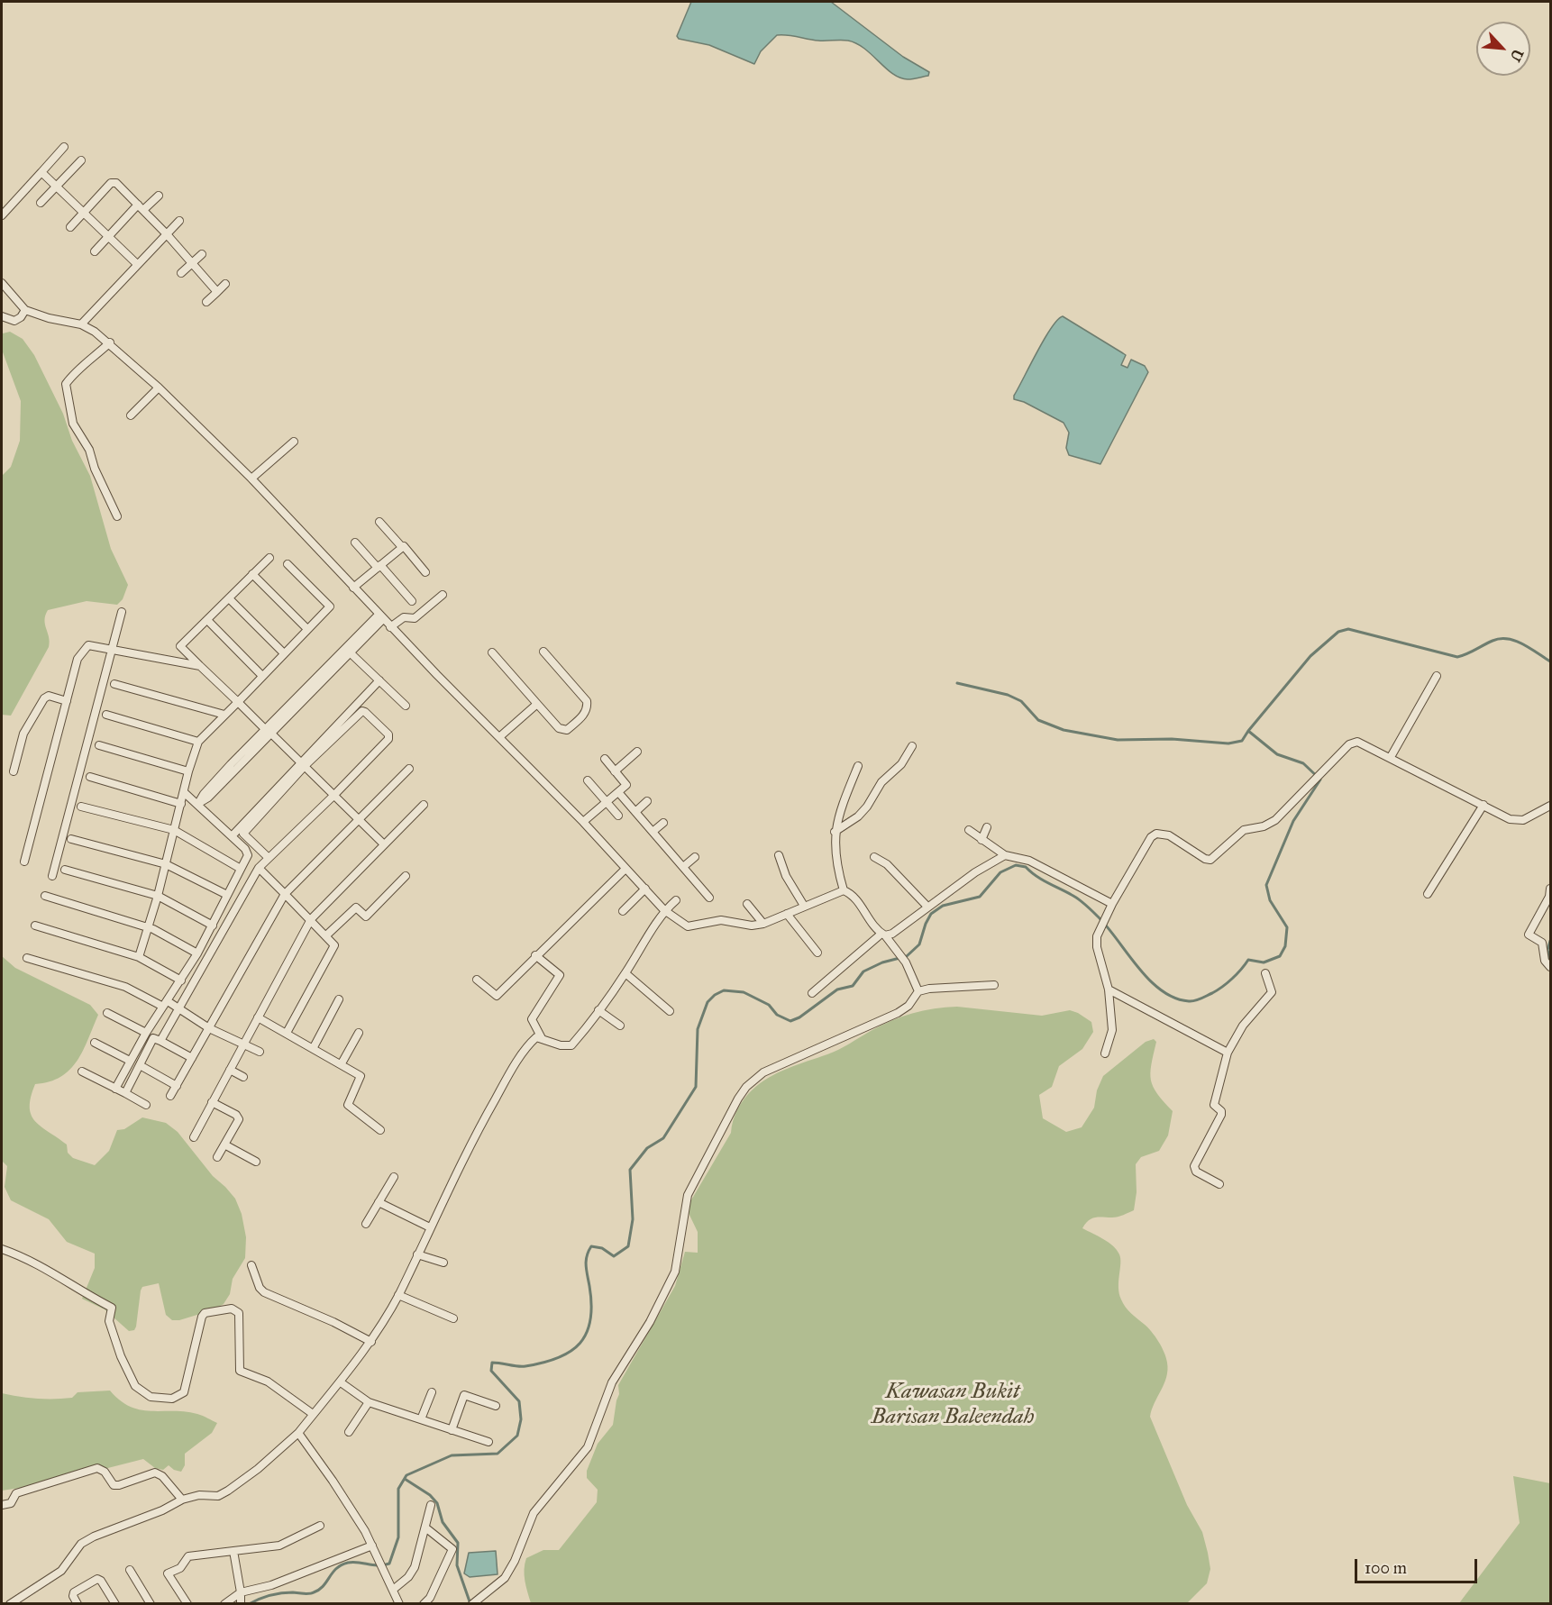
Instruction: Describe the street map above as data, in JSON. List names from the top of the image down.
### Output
{
  "parks": ["Kawasan Bukit Barisan Baleendah"],
  "scale_bar": "100 m",
  "north": "bottom right"
}
